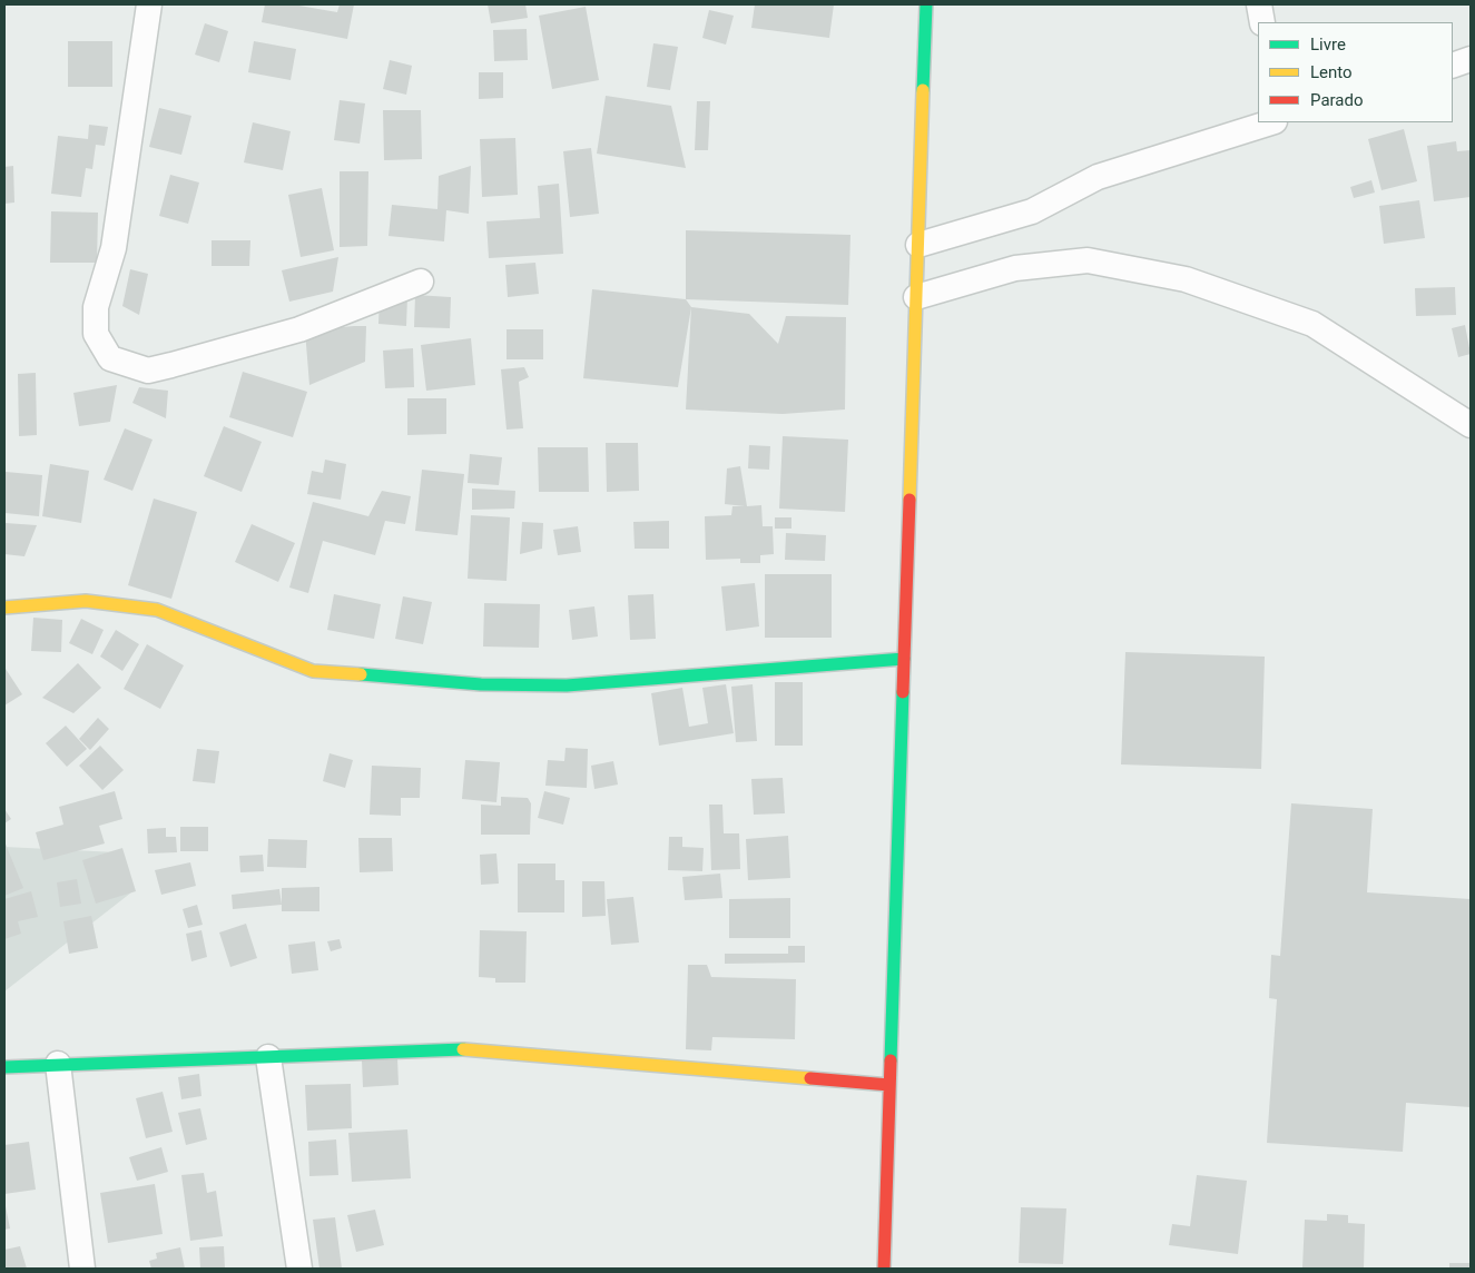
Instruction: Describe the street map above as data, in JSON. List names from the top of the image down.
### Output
{
  "legend": ["Livre", "Lento", "Parado"]
}
